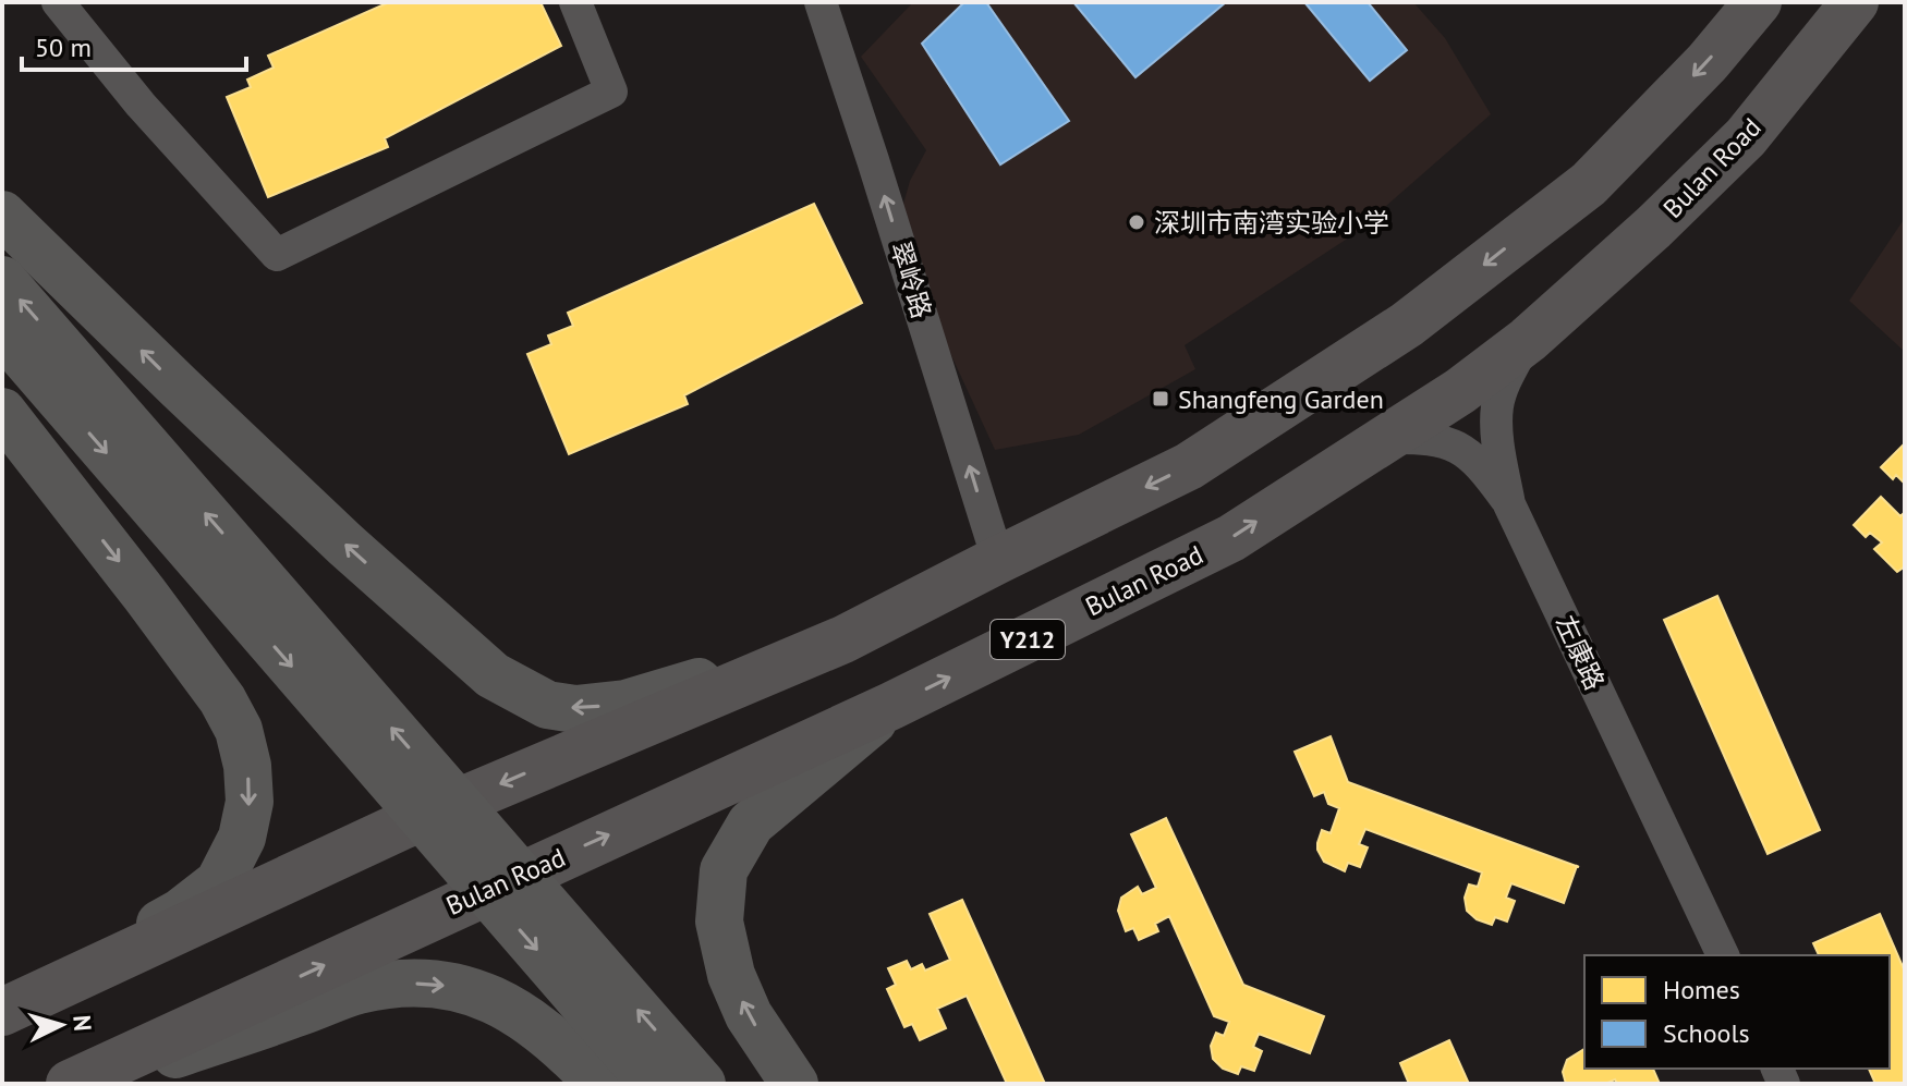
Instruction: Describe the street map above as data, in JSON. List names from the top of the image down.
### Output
{
  "streets": {
    "main road": ["Bulan Road", "Y212"],
    "street": ["翠岭路", "左康路"]
  },
  "crossings": [
    ["Bulan Road", "左康路"]
  ],
  "one_way": ["翠岭路"],
  "places": {
    "other": ["深圳市南湾实验小学"],
    "transit": ["Shangfeng Garden"]
  },
  "legend": ["Homes", "Schools"],
  "scale_bar": "50 m",
  "north": "right"
}
